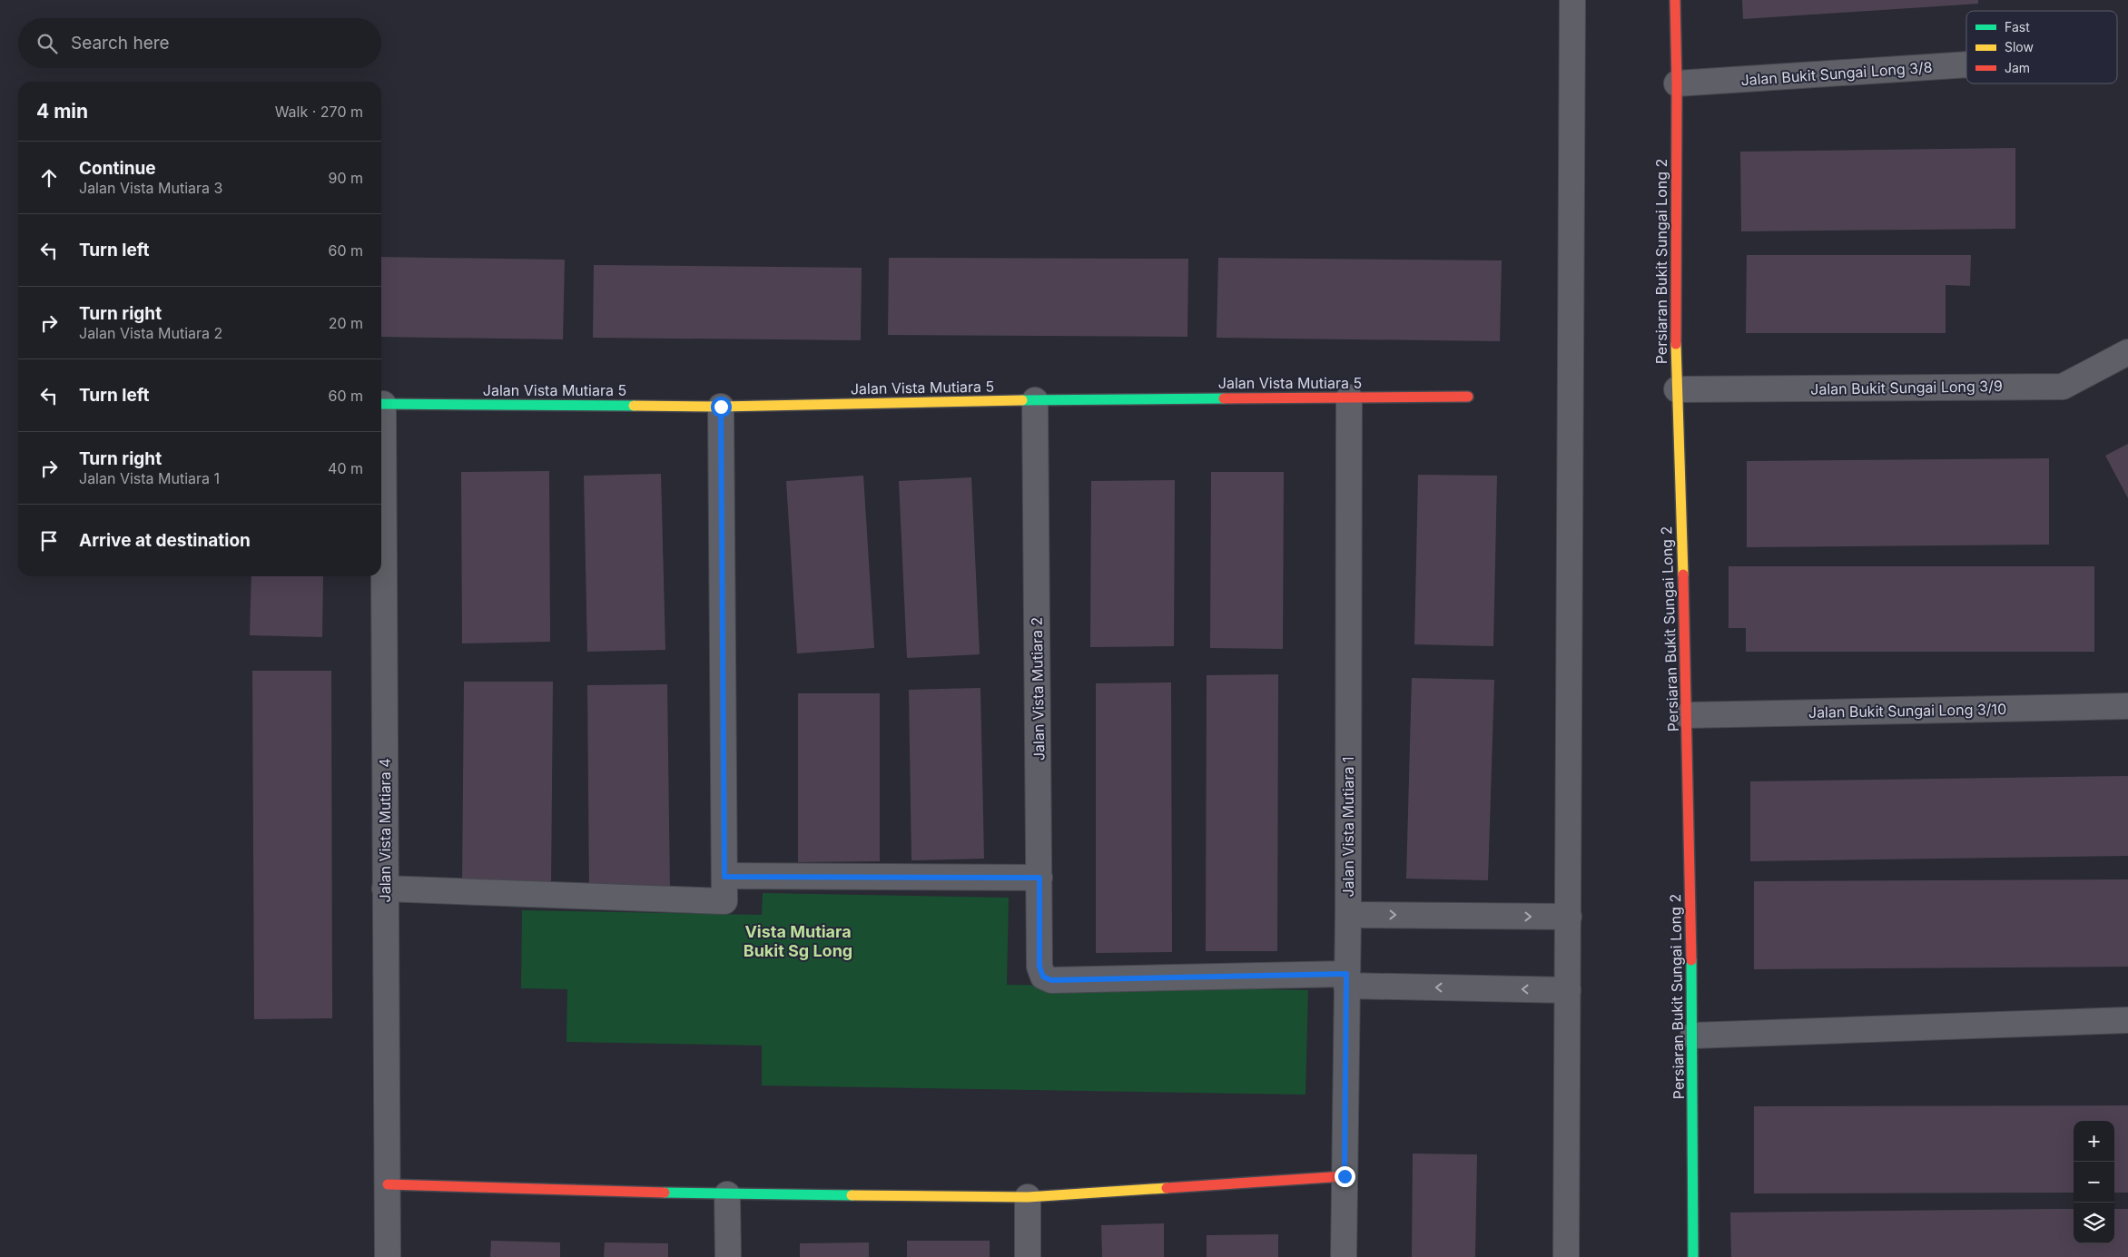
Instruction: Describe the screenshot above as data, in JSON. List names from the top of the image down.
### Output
{
  "streets": {
    "street": [
      "Jalan Bukit Sungai Long 3/8",
      "Persiaran Bukit Sungai Long 2",
      "Jalan Vista Mutiara 5",
      "Jalan Bukit Sungai Long 3/9",
      "Jalan Vista Mutiara 2",
      "Jalan Bukit Sungai Long 3/10",
      "Jalan Vista Mutiara 1",
      "Jalan Vista Mutiara 4"
    ]
  },
  "crossings": [
    ["Jalan Bukit Sungai Long 3/8", "Persiaran Bukit Sungai Long 2"],
    ["Persiaran Bukit Sungai Long 2", "Jalan Bukit Sungai Long 3/9"],
    ["Persiaran Bukit Sungai Long 2", "Jalan Bukit Sungai Long 3/10"],
    ["Jalan Vista Mutiara 5", "Jalan Vista Mutiara 2"],
    ["Jalan Vista Mutiara 5", "Jalan Vista Mutiara 1"],
    ["Jalan Vista Mutiara 2", "Jalan Vista Mutiara 1"]
  ],
  "districts": ["Vista Mutiara Bukit Sg Long"],
  "legend": ["Fast", "Slow", "Jam"],
  "page": {
    "search": "Search here",
    "heading": ["4 min", "Walk · 270 m"],
    "list": [
      ["Continue", "Jalan Vista Mutiara 3", "90 m"],
      ["Turn left", "60 m"],
      ["Turn right", "Jalan Vista Mutiara 2", "20 m"],
      ["Turn left", "60 m"],
      ["Turn right", "Jalan Vista Mutiara 1", "40 m"],
      "Arrive at destination"
    ],
    "map_buttons": ["+", "−"]
  }
}
